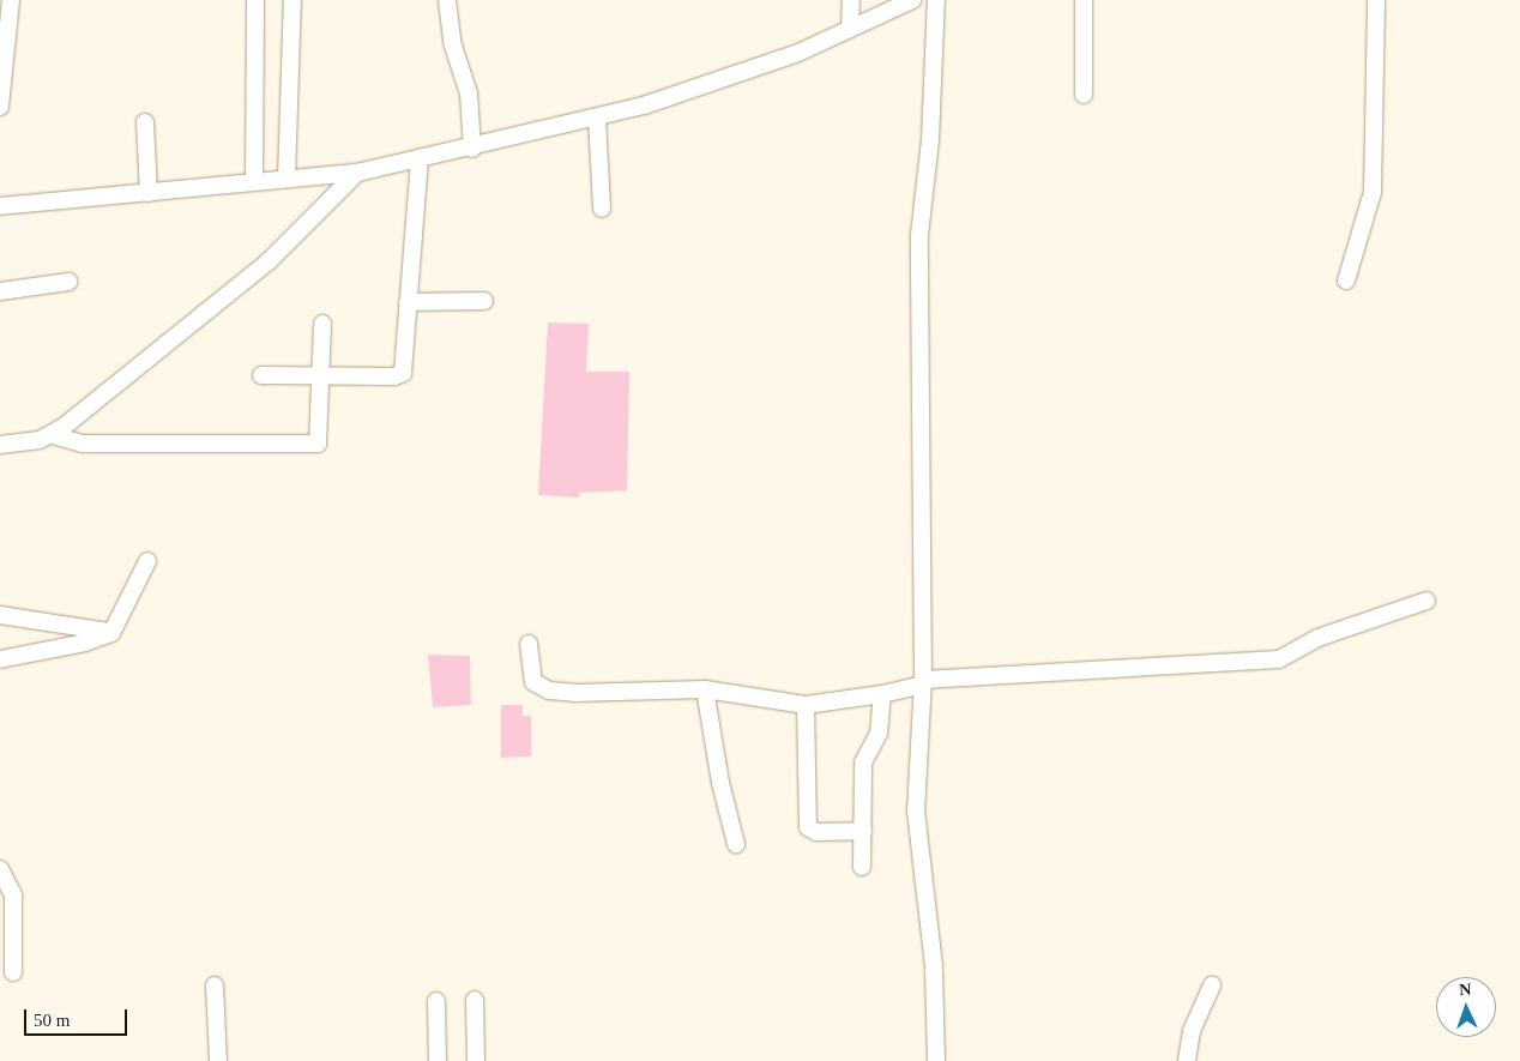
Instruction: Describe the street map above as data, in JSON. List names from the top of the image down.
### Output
{
  "scale_bar": "50 m",
  "north": "top"
}
